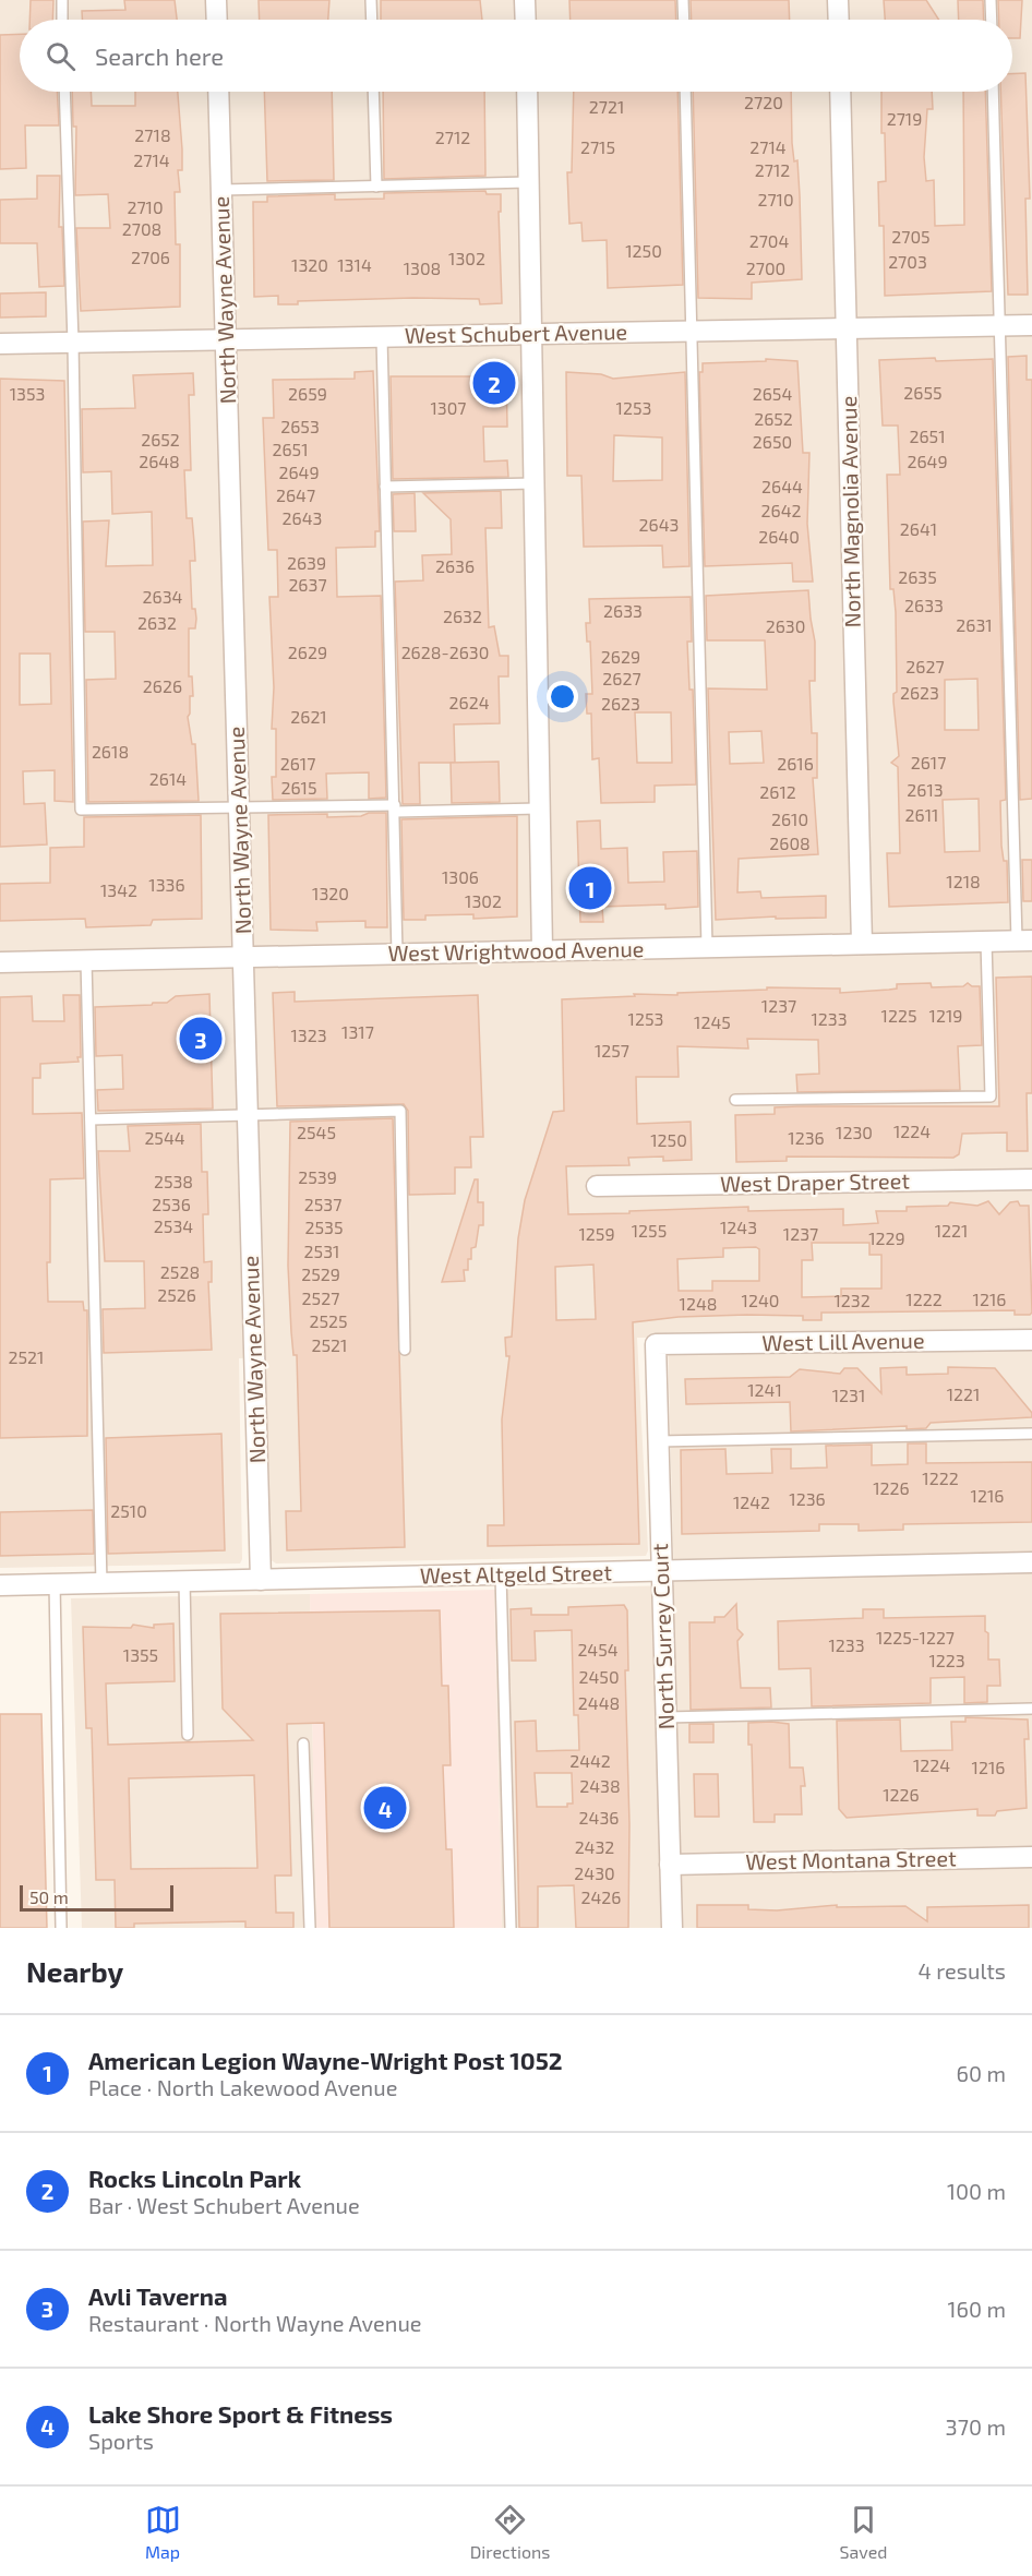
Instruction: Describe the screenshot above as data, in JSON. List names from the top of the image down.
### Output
{
  "streets": {
    "street": [
      "North Wayne Avenue",
      "West Schubert Avenue",
      "North Magnolia Avenue",
      "West Wrightwood Avenue",
      "West Draper Street",
      "West Lill Avenue",
      "West Altgeld Street",
      "North Surrey Court",
      "West Montana Street"
    ]
  },
  "crossings": [
    ["North Wayne Avenue", "West Schubert Avenue"],
    ["North Wayne Avenue", "West Wrightwood Avenue"],
    ["North Wayne Avenue", "West Altgeld Street"],
    ["West Schubert Avenue", "North Magnolia Avenue"],
    ["North Magnolia Avenue", "West Wrightwood Avenue"],
    ["West Lill Avenue", "North Surrey Court"],
    ["West Altgeld Street", "North Surrey Court"],
    ["North Surrey Court", "West Montana Street"]
  ],
  "house_numbers": [
    "2720",
    "2721",
    "2719",
    "2718",
    "2712",
    "2715",
    "2714",
    "2714",
    "2712",
    "2710",
    "2710",
    "2708",
    "2705",
    "2704",
    "1250",
    "2706",
    "1302",
    "2703",
    "1320",
    "1314",
    "1308",
    "2700",
    "2655",
    "1353",
    "2659",
    "2654",
    "1307",
    "1253",
    "2652",
    "2653",
    "2651",
    "2652",
    "2650",
    "2651",
    "2648",
    "2649",
    "2649",
    "2644",
    "2647",
    "2642",
    "2643",
    "2643",
    "2641",
    "2640",
    "2639",
    "2636",
    "2635",
    "2637",
    "2634",
    "2633",
    "2633",
    "2632",
    "2632",
    "2631",
    "2630",
    "2629",
    "2628-2630",
    "2629",
    "2627",
    "2627",
    "2626",
    "2623",
    "2624",
    "2623",
    "2621",
    "2618",
    "2617",
    "2617",
    "2616",
    "2614",
    "2615",
    "2613",
    "2612",
    "2611",
    "2610",
    "2608",
    "1306",
    "1218",
    "1336",
    "1342",
    "1320",
    "1302",
    "1237",
    "1225",
    "1219",
    "1253",
    "1233",
    "1245",
    "1317",
    "1323",
    "1257",
    "1224",
    "2545",
    "1230",
    "2544",
    "1236",
    "1250",
    "2539",
    "2538",
    "2536",
    "2537",
    "2534",
    "2535",
    "1243",
    "1255",
    "1221",
    "1259",
    "1237",
    "1229",
    "2531",
    "2528",
    "2529",
    "2526",
    "2527",
    "1222",
    "1216",
    "1240",
    "1232",
    "1248",
    "2525",
    "2521",
    "2521",
    "1241",
    "1221",
    "1231",
    "1222",
    "1226",
    "1216",
    "1236",
    "1242",
    "2510",
    "1225-1227",
    "1233",
    "2454",
    "1355",
    "1223",
    "2450",
    "2448",
    "2442",
    "1224",
    "1216",
    "2438",
    "1226",
    "2436",
    "2432",
    "2430",
    "2426"
  ],
  "scale_bar": "50 m",
  "page": {
    "search": "Search here",
    "pins": [
      "2",
      "1",
      "3",
      "4"
    ],
    "scale": "50 m",
    "heading": ["Nearby", "4 results"],
    "list": [
      {
        "mark": "1",
        "name": "American Legion Wayne-Wright Post 1052",
        "note": "Place · North Lakewood Avenue",
        "value": "60 m"
      },
      {
        "mark": "2",
        "name": "Rocks Lincoln Park",
        "note": "Bar · West Schubert Avenue",
        "value": "100 m"
      },
      {
        "mark": "3",
        "name": "Avli Taverna",
        "note": "Restaurant · North Wayne Avenue",
        "value": "160 m"
      },
      {
        "mark": "4",
        "name": "Lake Shore Sport & Fitness",
        "note": "Sports",
        "value": "370 m"
      }
    ],
    "nav": ["Map", "Directions", "Saved"]
  }
}
